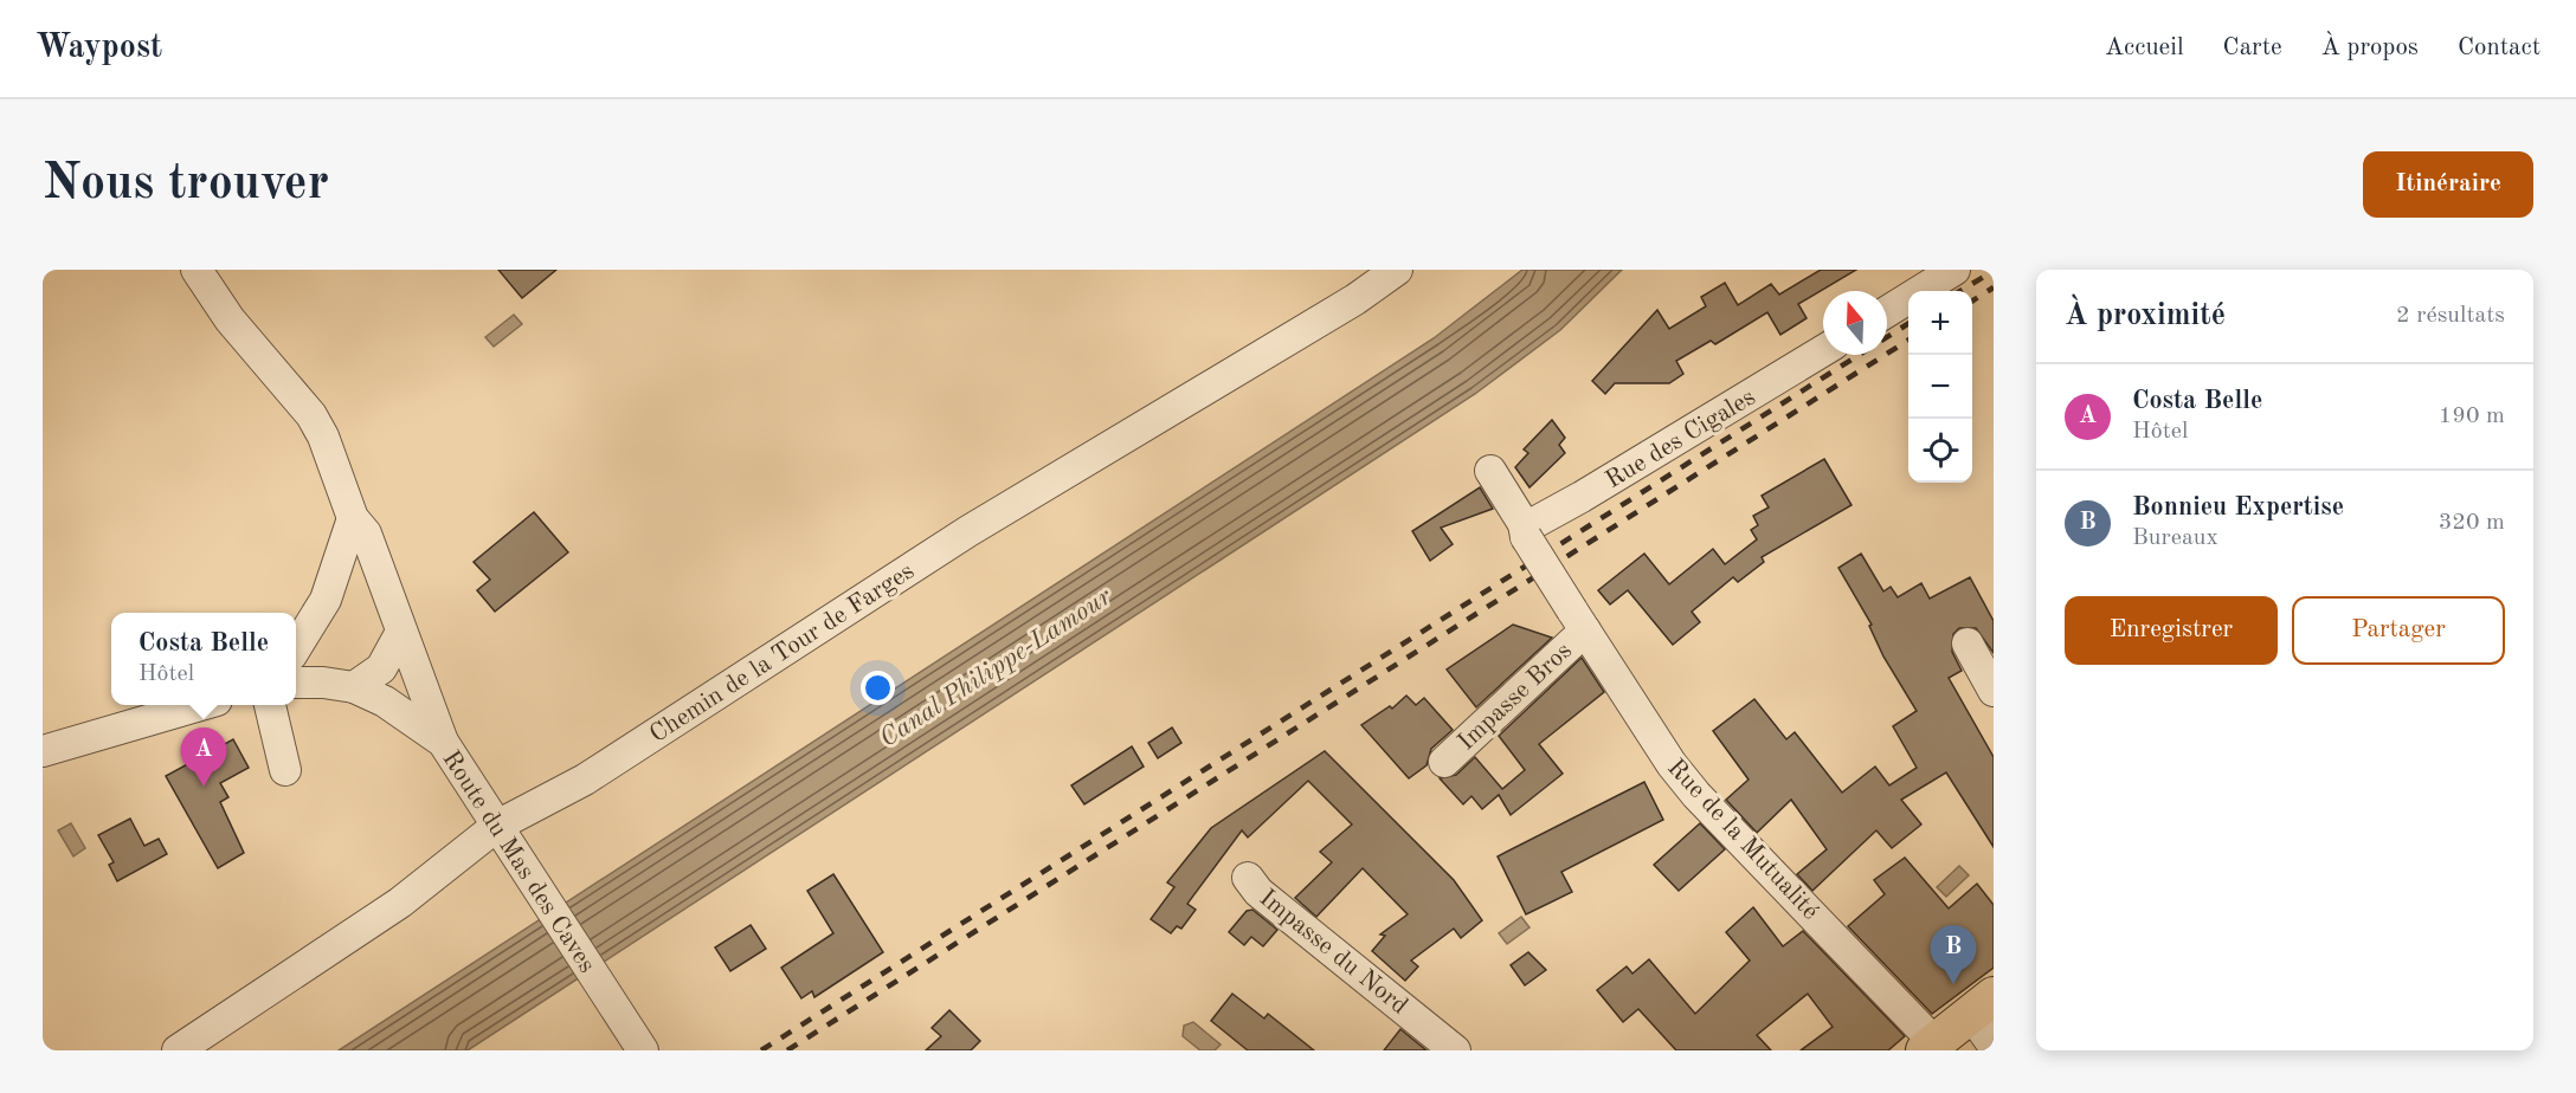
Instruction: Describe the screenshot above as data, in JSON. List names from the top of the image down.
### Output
{
  "streets": {
    "street": [
      "Rue des Cigales",
      "Chemin de la Tour de Farges",
      "Impasse Bros",
      "Rue de la Mutualité",
      "Route du Mas des Caves",
      "Impasse du Nord"
    ]
  },
  "crossings": [
    ["Rue des Cigales", "Rue de la Mutualité"],
    ["Chemin de la Tour de Farges", "Route du Mas des Caves"],
    ["Impasse Bros", "Rue de la Mutualité"]
  ],
  "water": ["Canal Philippe-Lamour"],
  "north": "top",
  "page": {
    "header": "Waypost",
    "nav": [
      "Accueil",
      "Carte",
      "À propos",
      "Contact"
    ],
    "buttons": [
      "Itinéraire",
      ["Enregistrer", "Partager"]
    ],
    "title": "Nous trouver",
    "heading": ["À proximité", "2 résultats"],
    "map_buttons": ["+", "−"],
    "list": [
      {
        "mark": "A",
        "name": "Costa Belle",
        "note": "Hôtel",
        "value": "190 m"
      },
      {
        "mark": "B",
        "name": "Bonnieu Expertise",
        "note": "Bureaux",
        "value": "320 m"
      }
    ],
    "popup": ["Costa Belle", "Hôtel"],
    "pins": ["A", "B"]
  }
}
